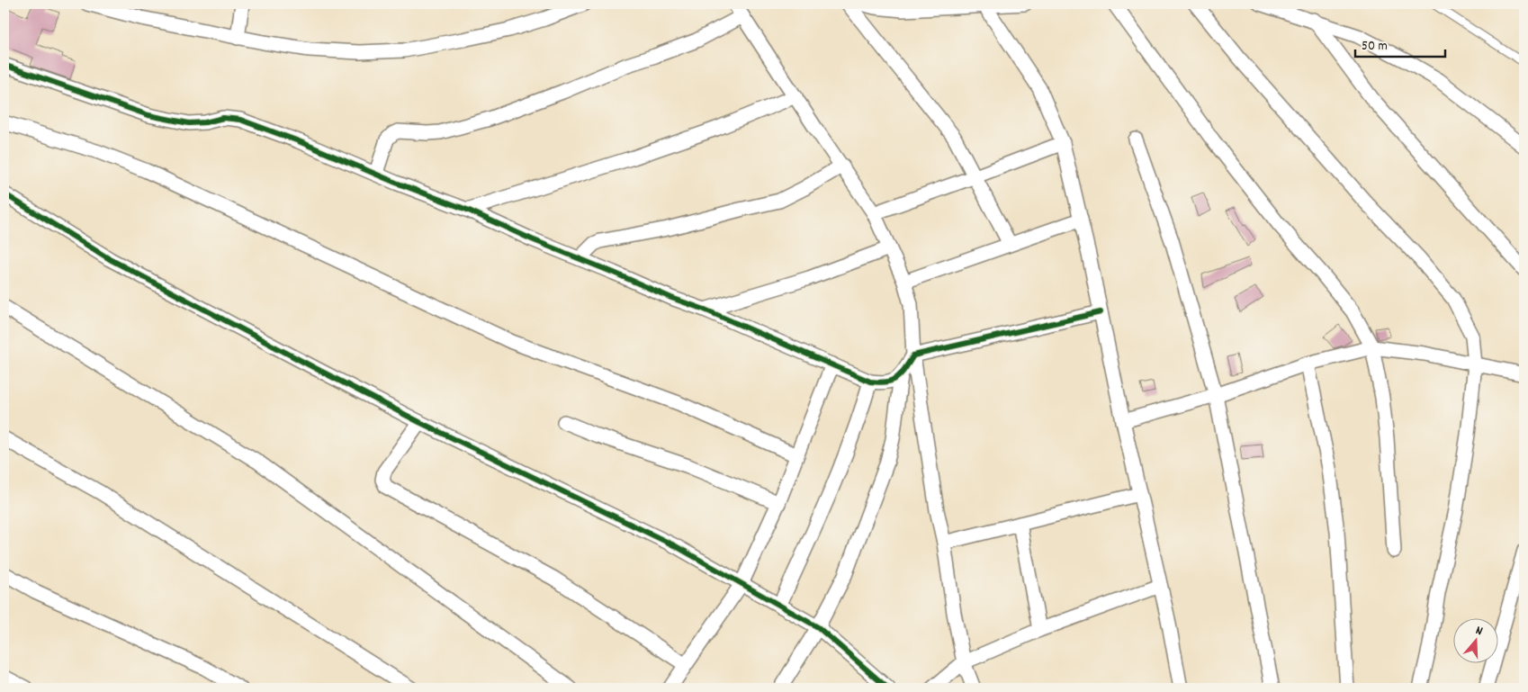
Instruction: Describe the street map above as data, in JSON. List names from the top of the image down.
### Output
{
  "scale_bar": "50 m",
  "north": "top"
}
